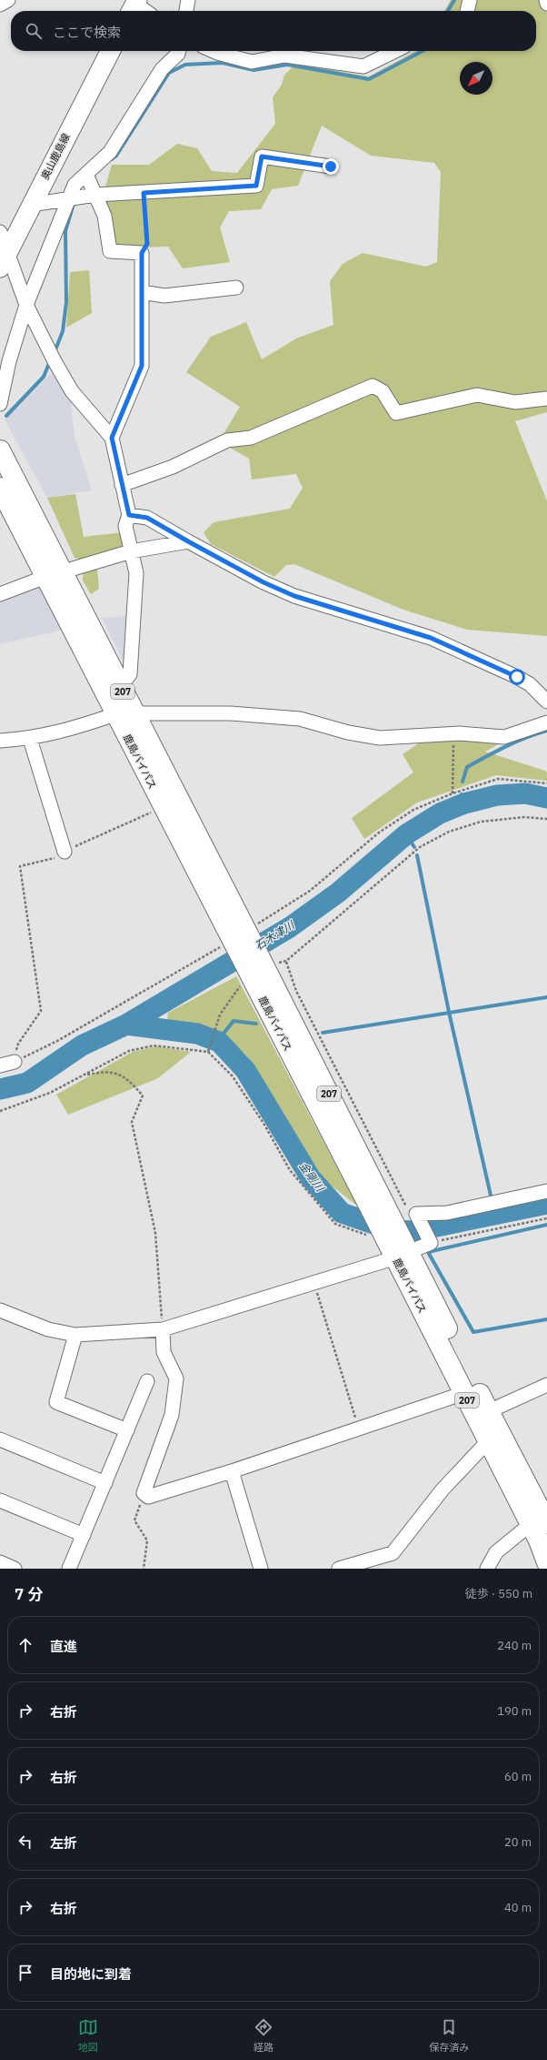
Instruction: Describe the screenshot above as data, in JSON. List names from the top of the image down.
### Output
{
  "streets": {
    "highway": ["207", "鹿島バイパス"],
    "main road": ["奥山鹿島線"]
  },
  "water": ["石木津川", "金剛川"],
  "north": "bottom left",
  "page": {
    "search": "ここで検索",
    "heading": ["7 分", "徒歩 · 550 m"],
    "list": [
      ["直進", "240 m"],
      ["右折", "190 m"],
      ["右折", "60 m"],
      ["左折", "20 m"],
      ["右折", "40 m"],
      "目的地に到着"
    ],
    "nav": ["地図", "経路", "保存済み"]
  }
}
